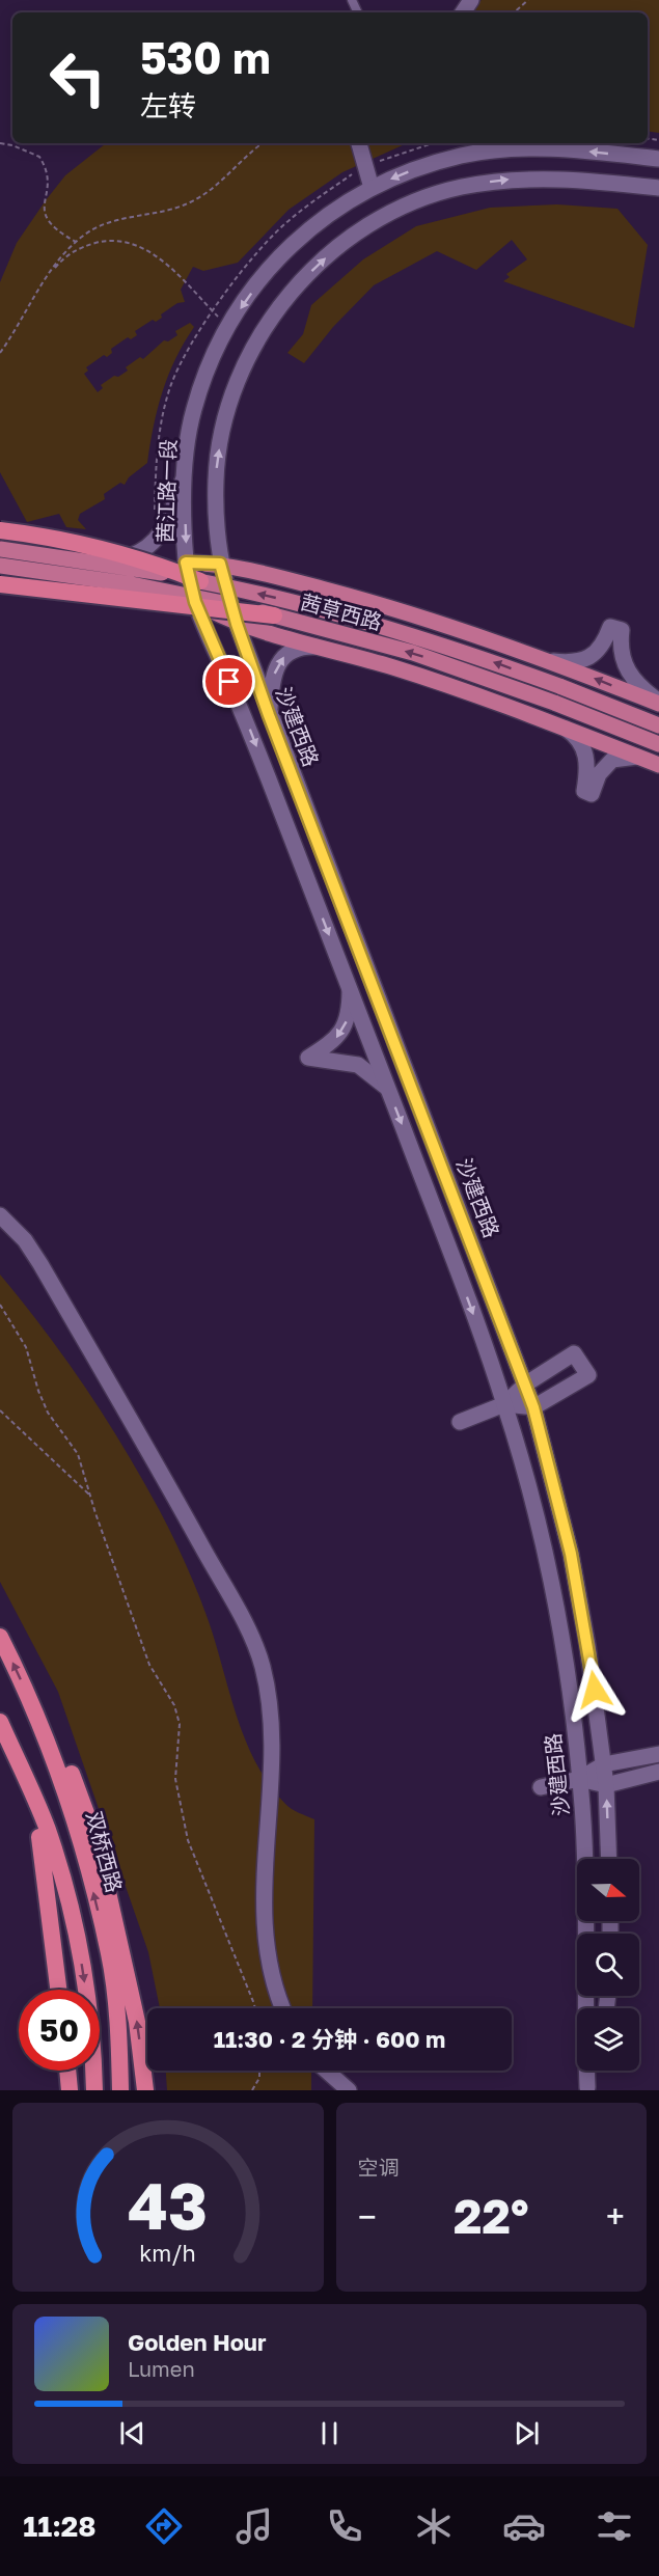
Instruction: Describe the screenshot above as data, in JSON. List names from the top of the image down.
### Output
{
  "streets": {
    "highway": ["双桥西路"],
    "main road": ["茜江路一段", "茜草西路", "沙建西路"]
  },
  "crossings": [
    ["茜江路一段", "沙建西路"]
  ],
  "one_way": ["茜江路一段"],
  "north": "right",
  "page": {
    "turn": ["530 m", "左转"],
    "limit": "50",
    "trip": "11:30 · 2 分钟 · 600 m",
    "tile": "空调",
    "heat": ["−", "22°", "+"],
    "song": ["Golden Hour", "Lumen"],
    "tabs": "11:28",
    "gauge": ["43", "km/h"]
  }
}
